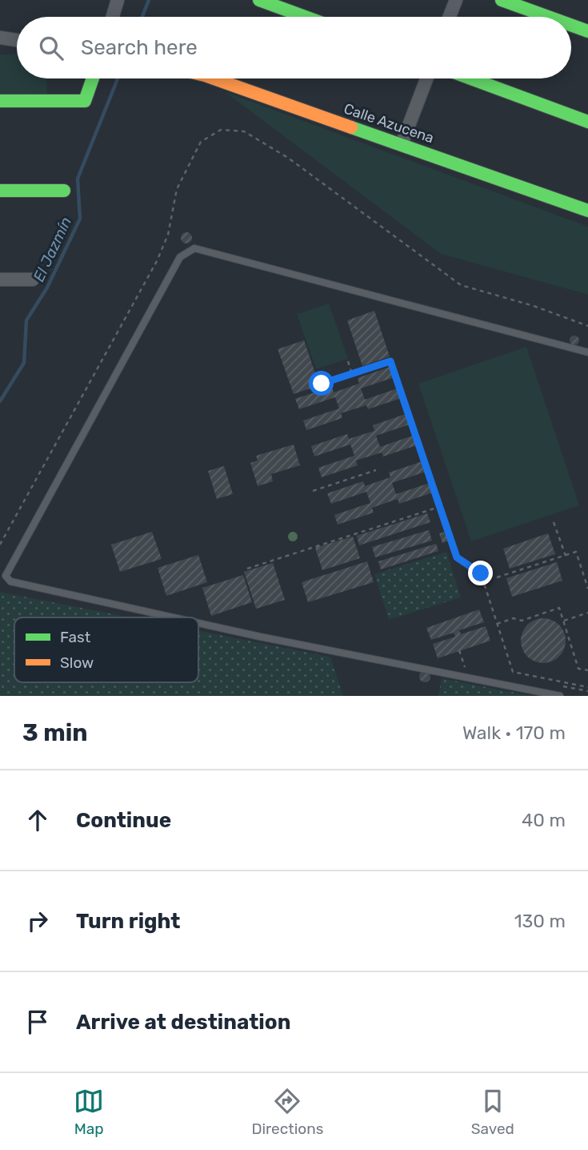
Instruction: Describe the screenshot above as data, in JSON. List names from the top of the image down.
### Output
{
  "streets": {
    "street": ["Calle Azucena"]
  },
  "water": ["El Jazmín"],
  "legend": ["Fast", "Slow"],
  "page": {
    "search": "Search here",
    "heading": ["3 min", "Walk · 170 m"],
    "list": [
      ["Continue", "40 m"],
      ["Turn right", "130 m"],
      "Arrive at destination"
    ],
    "nav": ["Map", "Directions", "Saved"]
  }
}
